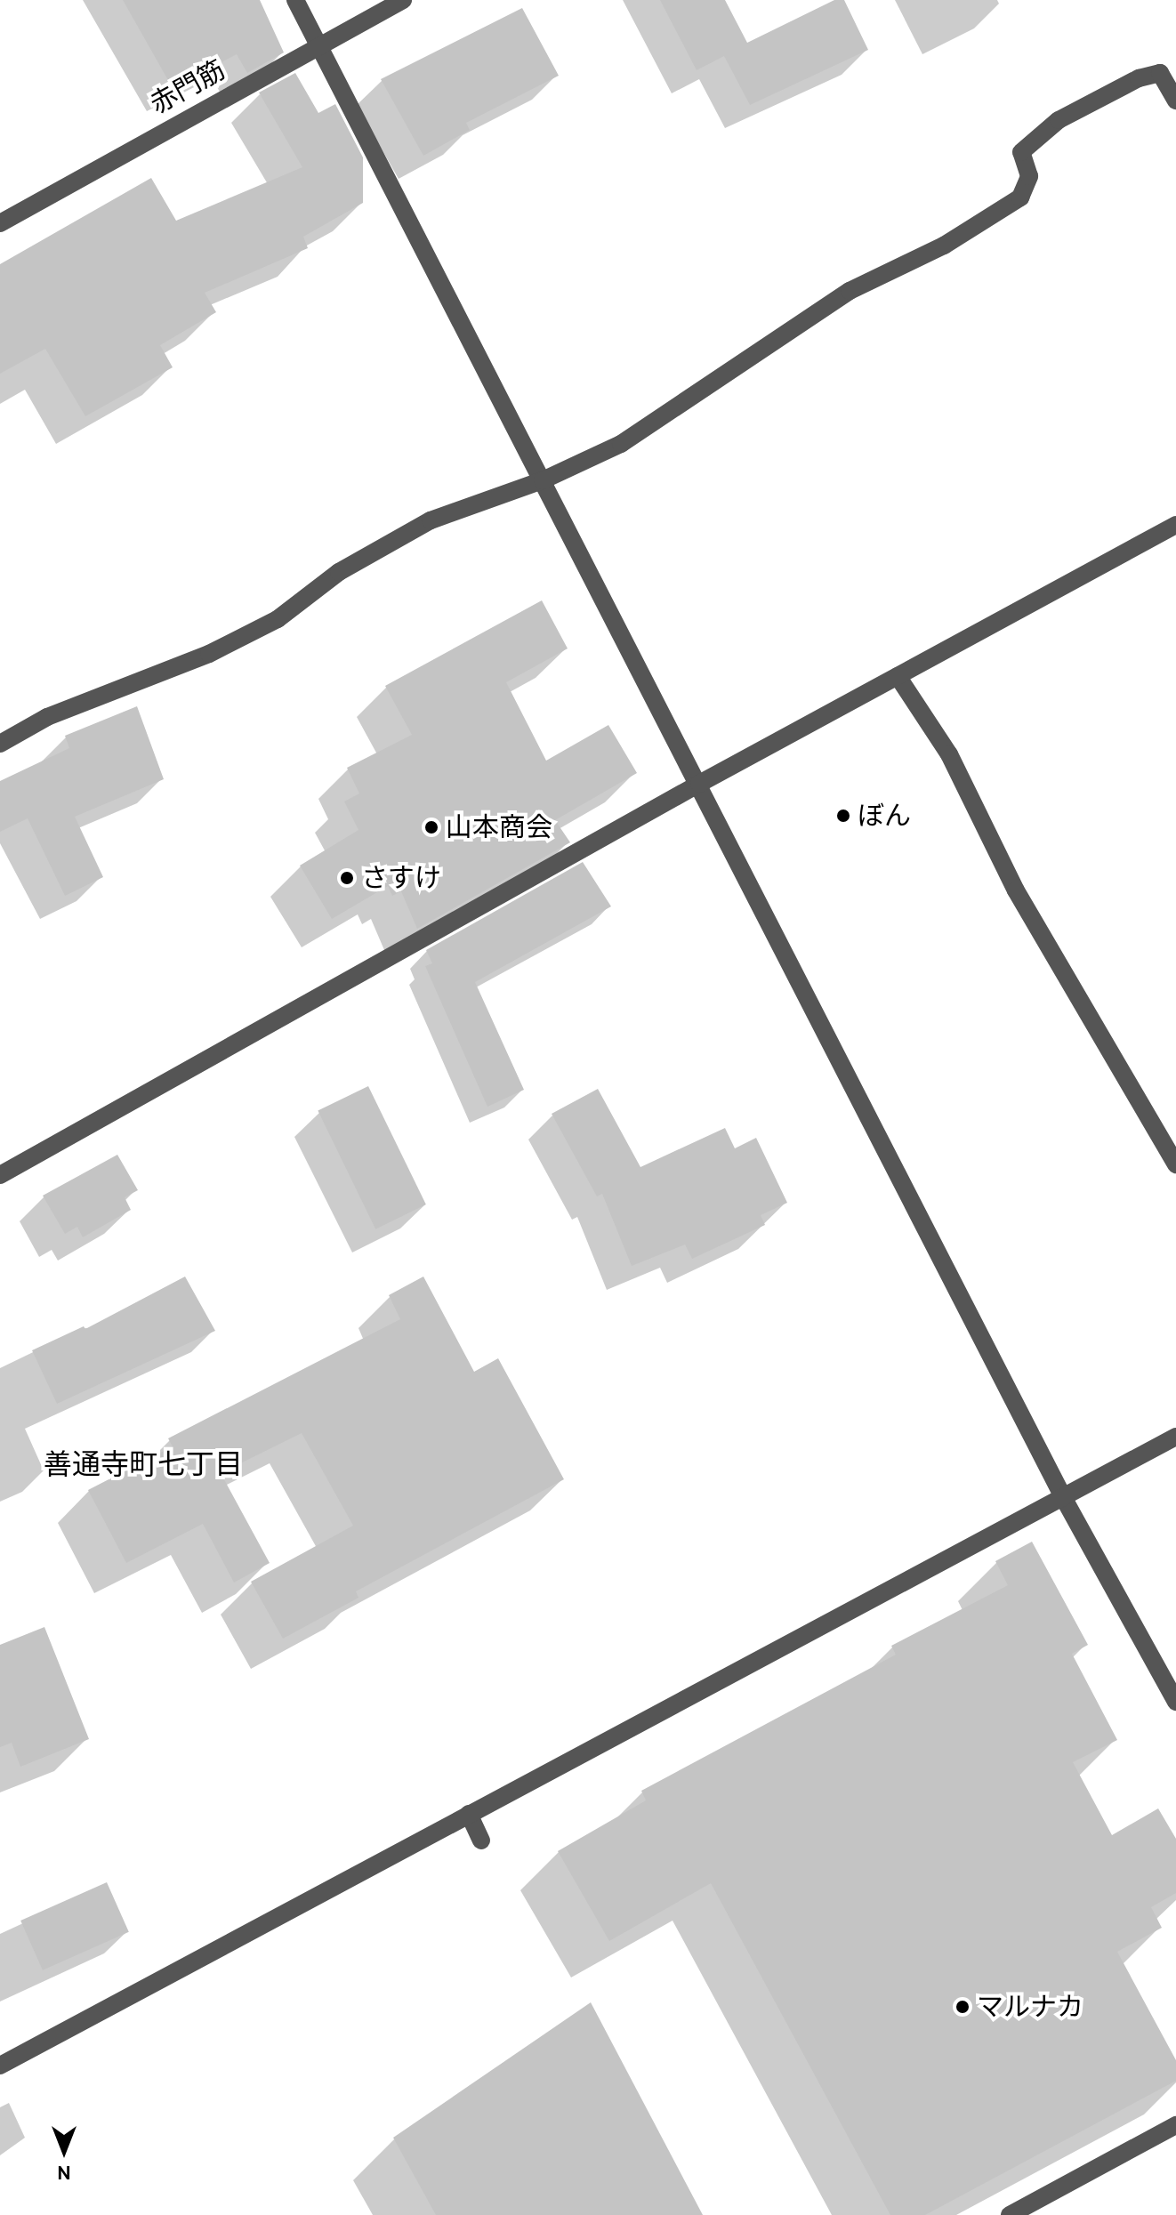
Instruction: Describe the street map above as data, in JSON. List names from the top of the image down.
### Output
{
  "streets": {
    "street": ["赤門筋"]
  },
  "districts": ["善通寺町七丁目"],
  "places": [
    "ぼん",
    "山本商会",
    "さすけ",
    "マルナカ"
  ],
  "north": "bottom"
}
